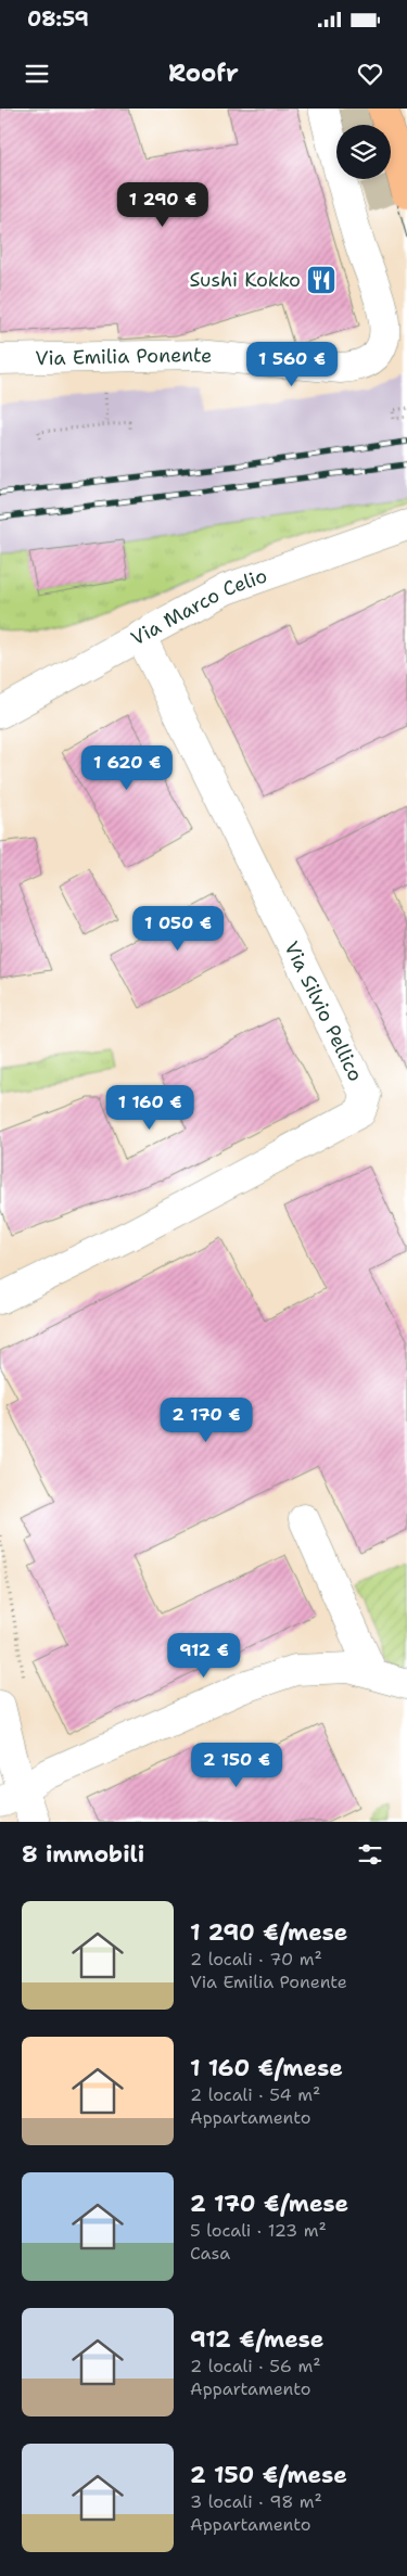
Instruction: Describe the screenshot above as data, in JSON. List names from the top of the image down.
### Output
{
  "streets": {
    "street": ["Via Emilia Ponente", "Via Marco Celio", "Via Silvio Pellico"]
  },
  "crossings": [
    ["Via Marco Celio", "Via Silvio Pellico"]
  ],
  "places": {
    "restaurant": ["Sushi Kokko"]
  },
  "page": {
    "status": "08:59",
    "header": "Roofr",
    "price": [
      "1 290 €",
      "1 560 €",
      "1 620 €",
      "1 050 €",
      "1 160 €",
      "2 170 €",
      "912 €",
      "2 150 €"
    ],
    "heading": "8 immobili",
    "list": [
      {
        "name": "1 290 €/mese",
        "note": "2 locali · 70 m² · Via Emilia Ponente"
      },
      {
        "name": "1 160 €/mese",
        "note": "2 locali · 54 m² · Appartamento"
      },
      {
        "name": "2 170 €/mese",
        "note": "5 locali · 123 m² · Casa"
      },
      {
        "name": "912 €/mese",
        "note": "2 locali · 56 m² · Appartamento"
      },
      {
        "name": "2 150 €/mese",
        "note": "3 locali · 98 m² · Appartamento"
      }
    ]
  }
}
